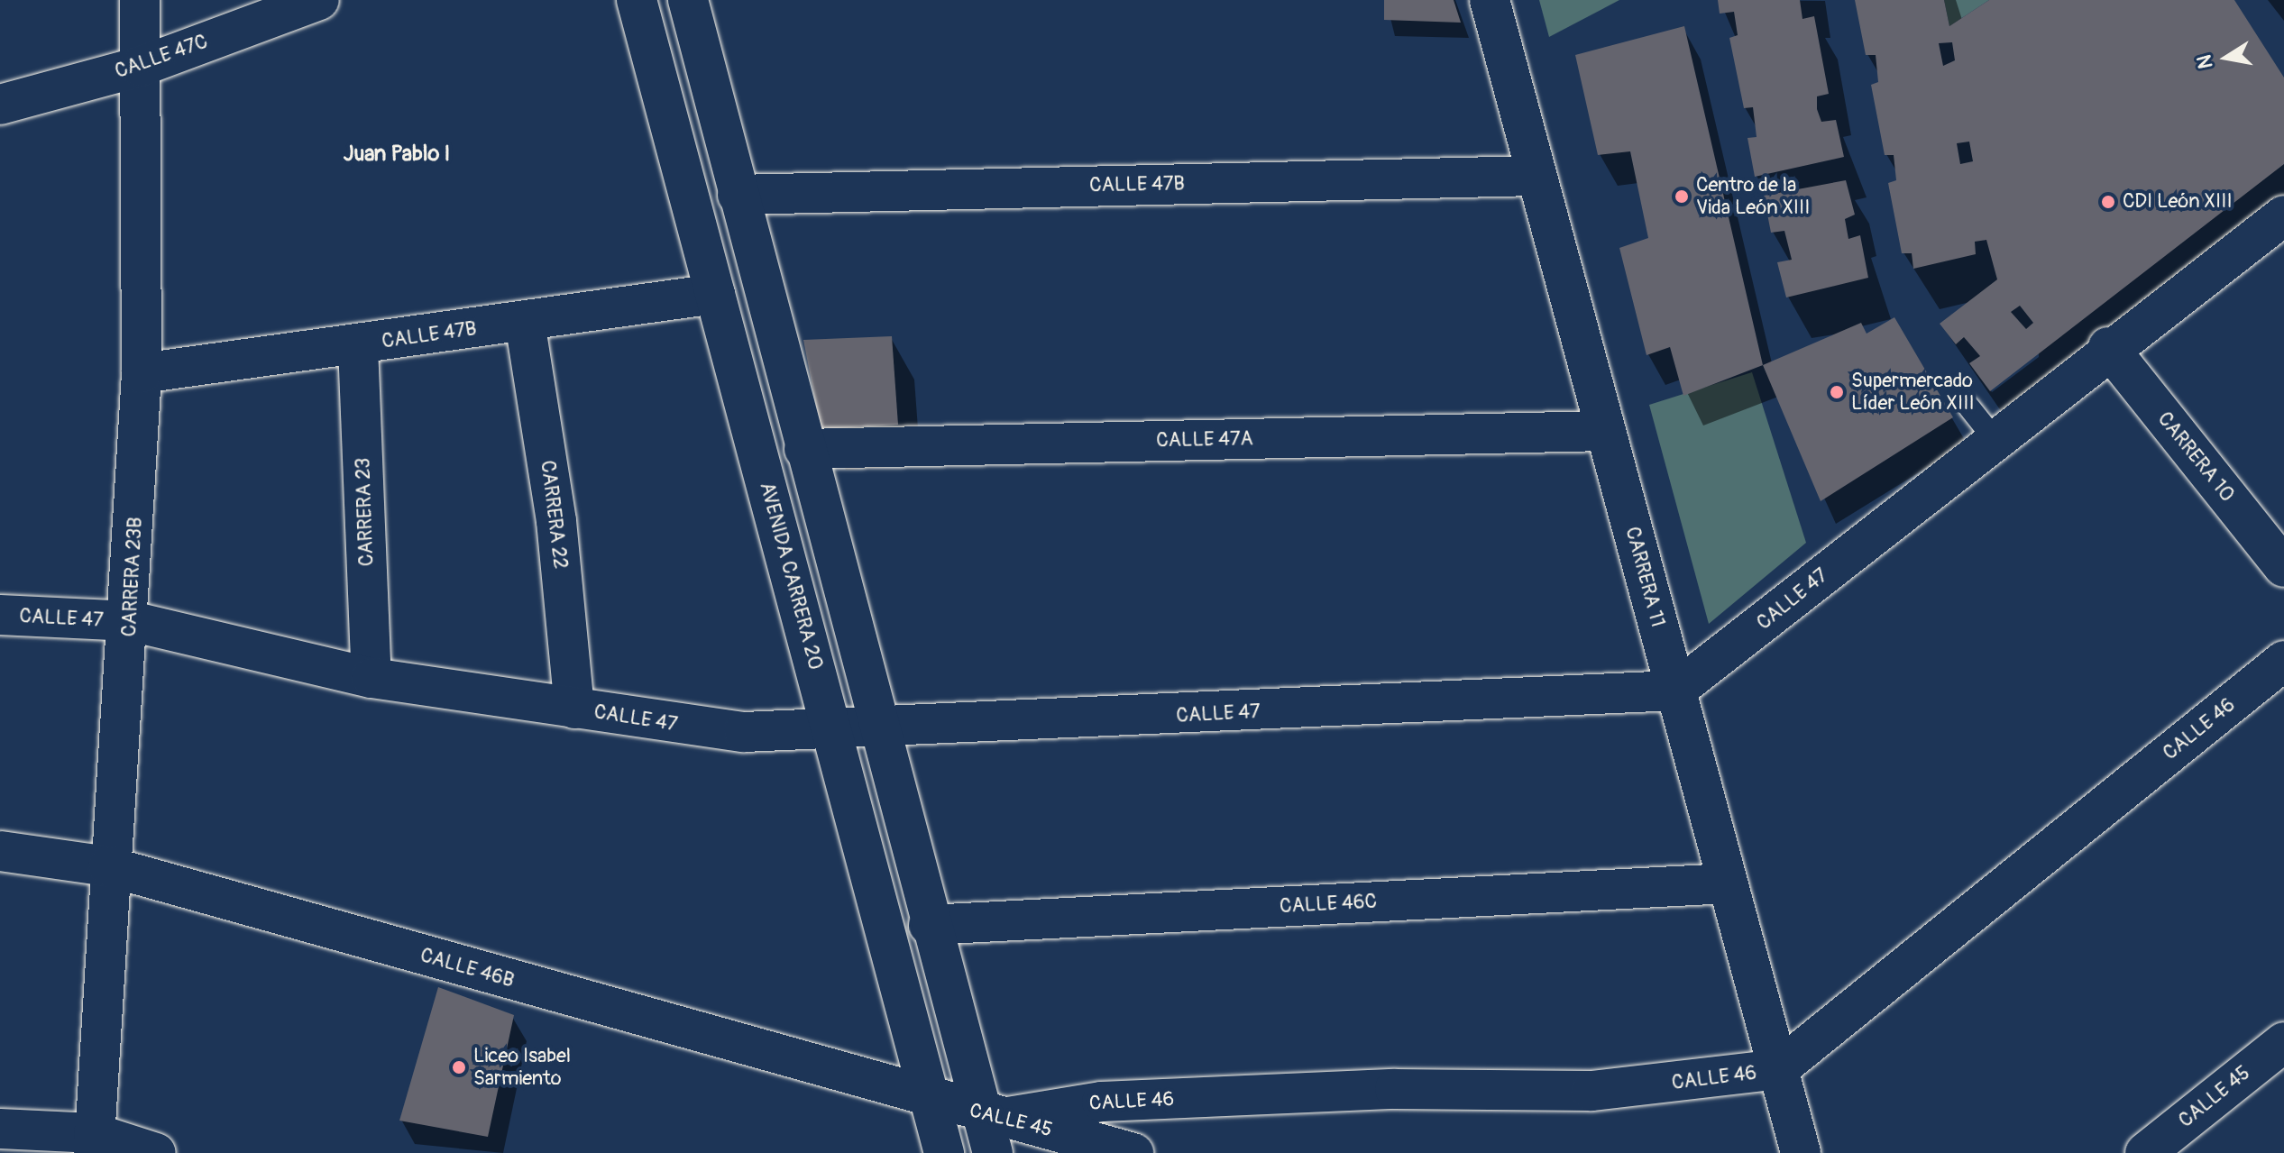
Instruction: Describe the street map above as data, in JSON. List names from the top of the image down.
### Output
{
  "streets": {
    "street": [
      "CALLE 47C",
      "CALLE 47B",
      "CALLE 47A",
      "CARRERA 10",
      "CARRERA 23",
      "CARRERA 22",
      "AVENIDA CARRERA 20",
      "CARRERA 23B",
      "CARRERA 11",
      "CALLE 47",
      "CALLE 46",
      "CALLE 46C",
      "CALLE 46B",
      "CALLE 45"
    ]
  },
  "crossings": [
    ["CALLE 47C", "CARRERA 23B"],
    ["CALLE 47B", "CARRERA 23"],
    ["CALLE 47B", "CARRERA 22"],
    ["CALLE 47B", "AVENIDA CARRERA 20"],
    ["CALLE 47B", "CARRERA 23B"],
    ["CALLE 47B", "CARRERA 11"],
    ["CALLE 47A", "CARRERA 11"],
    ["CARRERA 10", "CALLE 47"],
    ["CARRERA 23", "CALLE 47"],
    ["CARRERA 22", "CALLE 47"],
    ["AVENIDA CARRERA 20", "CALLE 47"],
    ["AVENIDA CARRERA 20", "CALLE 46B"],
    ["AVENIDA CARRERA 20", "CALLE 45"],
    ["CARRERA 23B", "CALLE 47"],
    ["CARRERA 23B", "CALLE 46B"],
    ["CARRERA 11", "CALLE 47"],
    ["CARRERA 11", "CALLE 46"],
    ["CARRERA 11", "CALLE 46C"],
    ["CALLE 46", "CALLE 45"],
    ["CALLE 46B", "CALLE 45"]
  ],
  "districts": ["Juan Pablo I"],
  "places": [
    "Centro de la Vida León XIII",
    "CDI León XIII",
    "Supermercado Líder León XIII",
    "Liceo Isabel Sarmiento"
  ],
  "north": "left"
}
